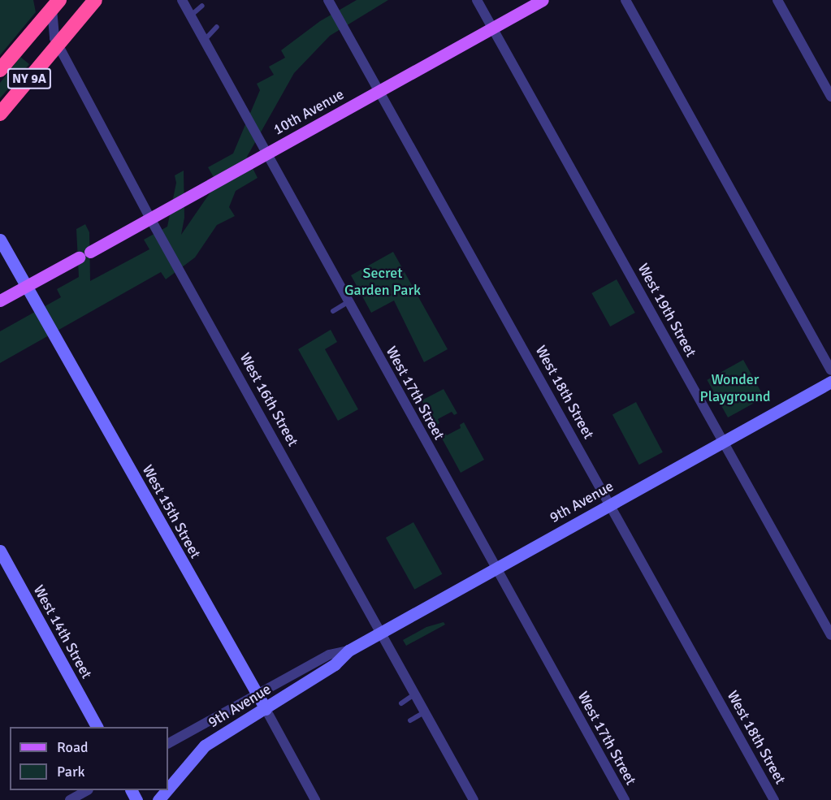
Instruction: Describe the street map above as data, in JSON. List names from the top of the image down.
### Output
{
  "streets": {
    "highway": ["NY 9A"],
    "main road": [
      "10th Avenue",
      "9th Avenue",
      "West 15th Street",
      "West 14th Street"
    ],
    "street": [
      "West 19th Street",
      "West 18th Street",
      "West 17th Street",
      "West 16th Street"
    ]
  },
  "crossings": [
    ["NY 9A", "West 16th Street"],
    ["10th Avenue", "West 19th Street"],
    ["10th Avenue", "West 18th Street"],
    ["10th Avenue", "West 17th Street"],
    ["10th Avenue", "West 16th Street"],
    ["10th Avenue", "West 15th Street"],
    ["West 19th Street", "9th Avenue"],
    ["West 18th Street", "9th Avenue"],
    ["West 17th Street", "9th Avenue"],
    ["West 16th Street", "9th Avenue"],
    ["9th Avenue", "West 15th Street"]
  ],
  "parks": ["Secret Garden Park", "Wonder Playground"],
  "legend": ["Road", "Park"]
}
